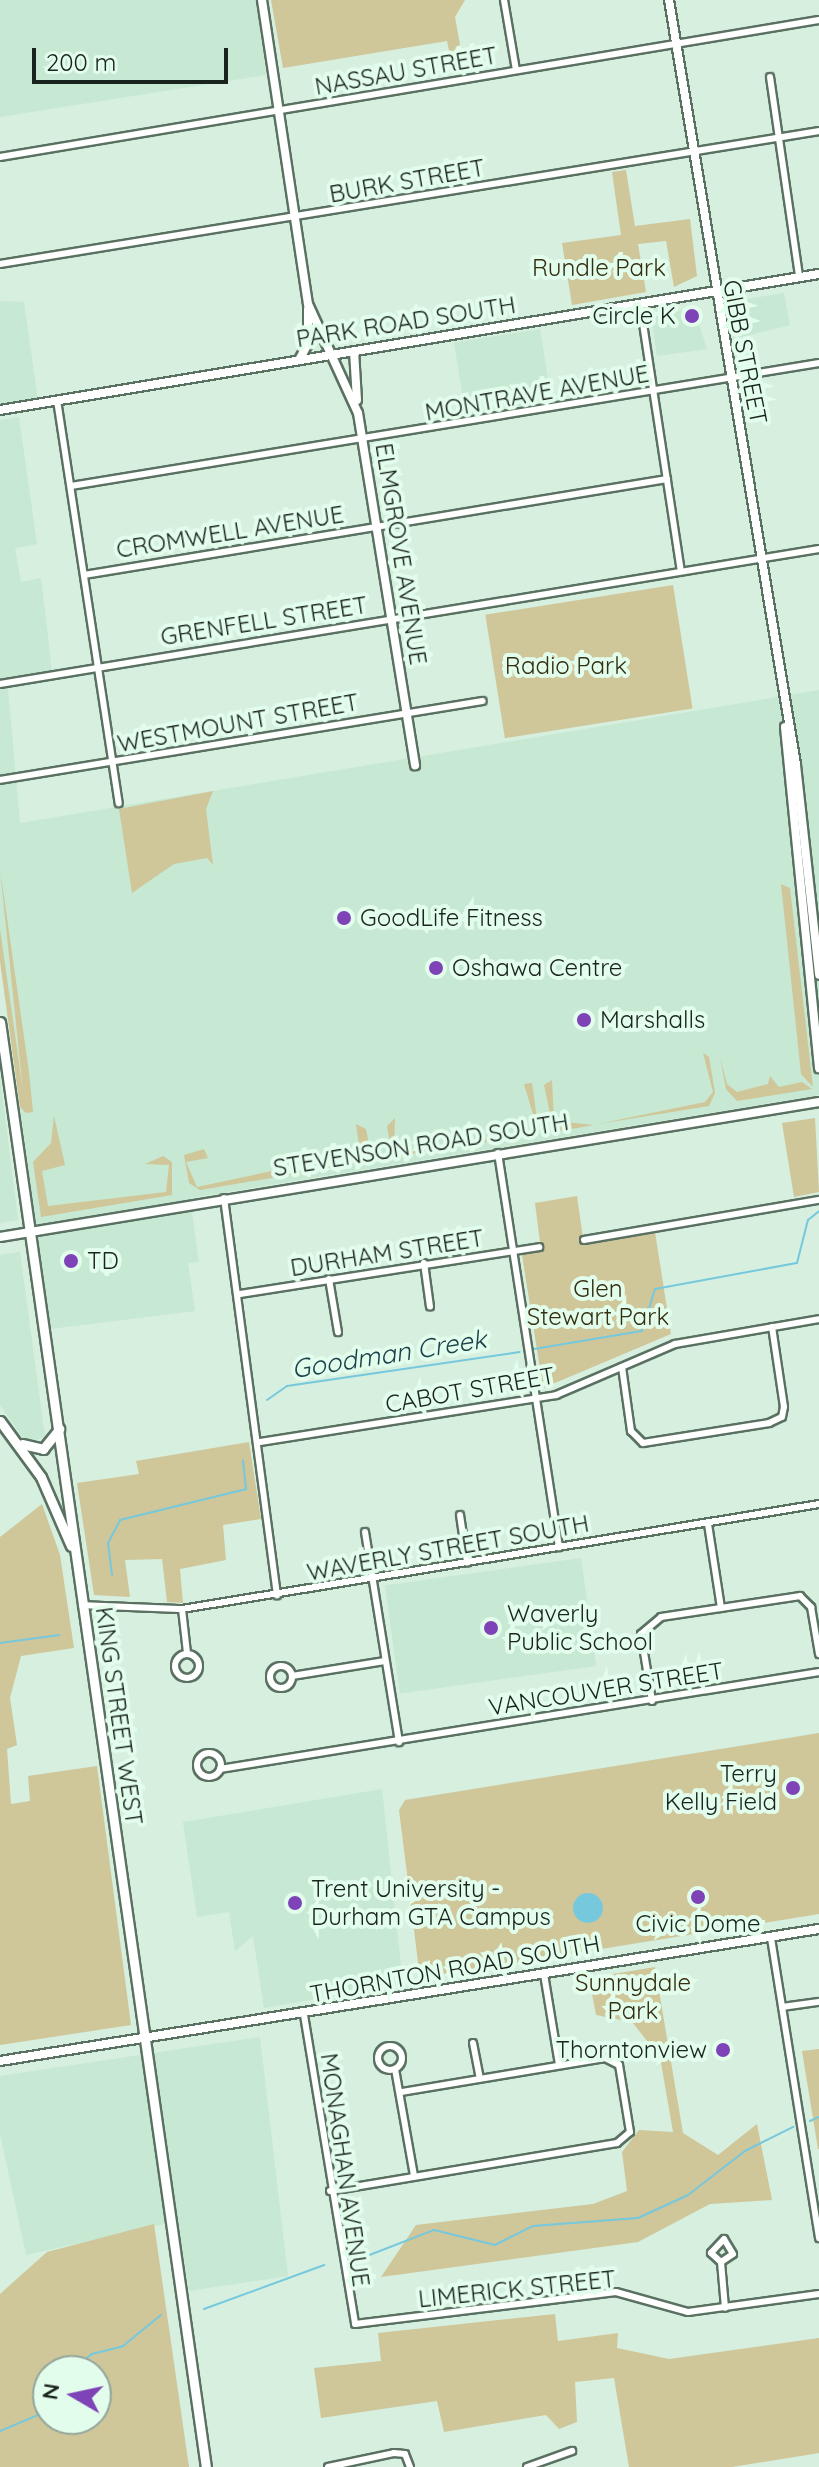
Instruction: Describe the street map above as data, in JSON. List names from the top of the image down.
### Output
{
  "streets": {
    "main road": [
      "PARK ROAD SOUTH",
      "GIBB STREET",
      "ELMGROVE AVENUE",
      "STEVENSON ROAD SOUTH",
      "KING STREET WEST",
      "THORNTON ROAD SOUTH"
    ],
    "street": [
      "NASSAU STREET",
      "BURK STREET",
      "MONTRAVE AVENUE",
      "CROMWELL AVENUE",
      "GRENFELL STREET",
      "WESTMOUNT STREET",
      "DURHAM STREET",
      "CABOT STREET",
      "WAVERLY STREET SOUTH",
      "VANCOUVER STREET",
      "MONAGHAN AVENUE",
      "LIMERICK STREET"
    ]
  },
  "crossings": [
    ["NASSAU STREET", "GIBB STREET"],
    ["BURK STREET", "GIBB STREET"],
    ["PARK ROAD SOUTH", "GIBB STREET"],
    ["PARK ROAD SOUTH", "ELMGROVE AVENUE"],
    ["GIBB STREET", "MONTRAVE AVENUE"],
    ["GIBB STREET", "GRENFELL STREET"],
    ["MONTRAVE AVENUE", "ELMGROVE AVENUE"],
    ["CROMWELL AVENUE", "ELMGROVE AVENUE"],
    ["ELMGROVE AVENUE", "GRENFELL STREET"],
    ["ELMGROVE AVENUE", "WESTMOUNT STREET"],
    ["STEVENSON ROAD SOUTH", "KING STREET WEST"],
    ["WAVERLY STREET SOUTH", "KING STREET WEST"],
    ["KING STREET WEST", "THORNTON ROAD SOUTH"],
    ["THORNTON ROAD SOUTH", "MONAGHAN AVENUE"],
    ["MONAGHAN AVENUE", "LIMERICK STREET"]
  ],
  "water": ["Goodman Creek"],
  "parks": [
    "Rundle Park",
    "Radio Park",
    "Glen Stewart Park",
    "Sunnydale Park"
  ],
  "places": [
    "Circle K",
    "GoodLife Fitness",
    "Oshawa Centre",
    "Marshalls",
    "TD",
    "Waverly Public School",
    "Terry Kelly Field",
    "Civic Dome",
    "Trent University - Durham GTA Campus",
    "Thorntonview"
  ],
  "scale_bar": "200 m",
  "north": "left"
}
